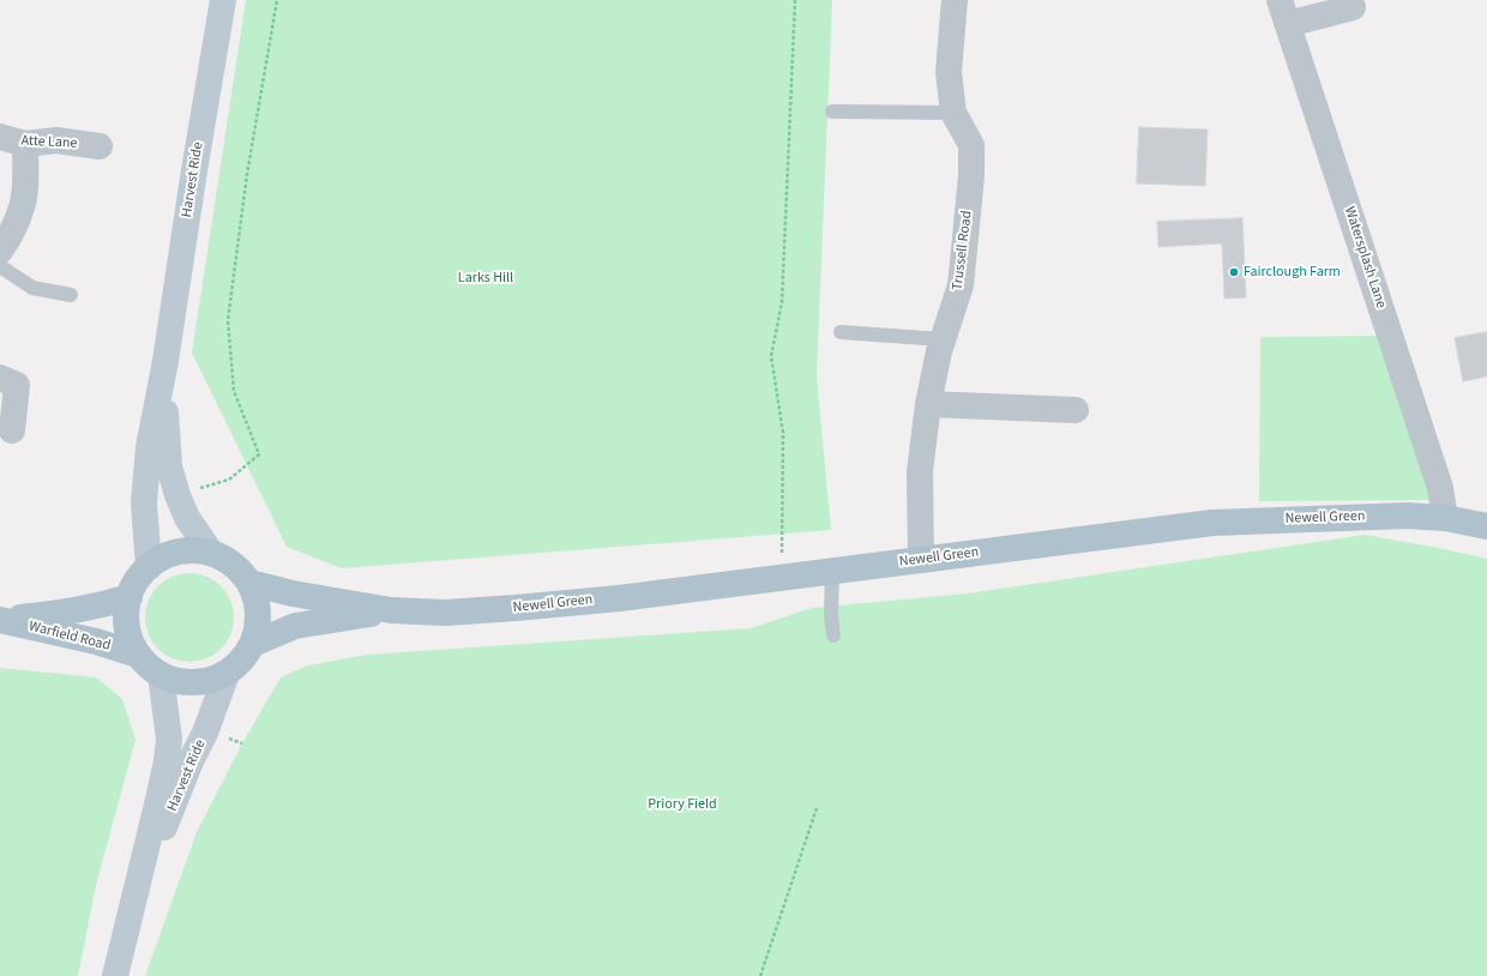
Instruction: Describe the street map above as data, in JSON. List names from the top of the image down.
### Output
{
  "streets": {
    "main road": ["Newell Green", "Warfield Road"],
    "street": [
      "Atte Lane",
      "Harvest Ride",
      "Trussell Road",
      "Watersplash Lane"
    ]
  },
  "crossings": [
    ["Harvest Ride", "Newell Green"],
    ["Harvest Ride", "Warfield Road"],
    ["Trussell Road", "Newell Green"],
    ["Watersplash Lane", "Newell Green"],
    ["Newell Green", "Warfield Road"]
  ],
  "parks": ["Larks Hill", "Priory Field"],
  "places": ["Fairclough Farm"]
}
